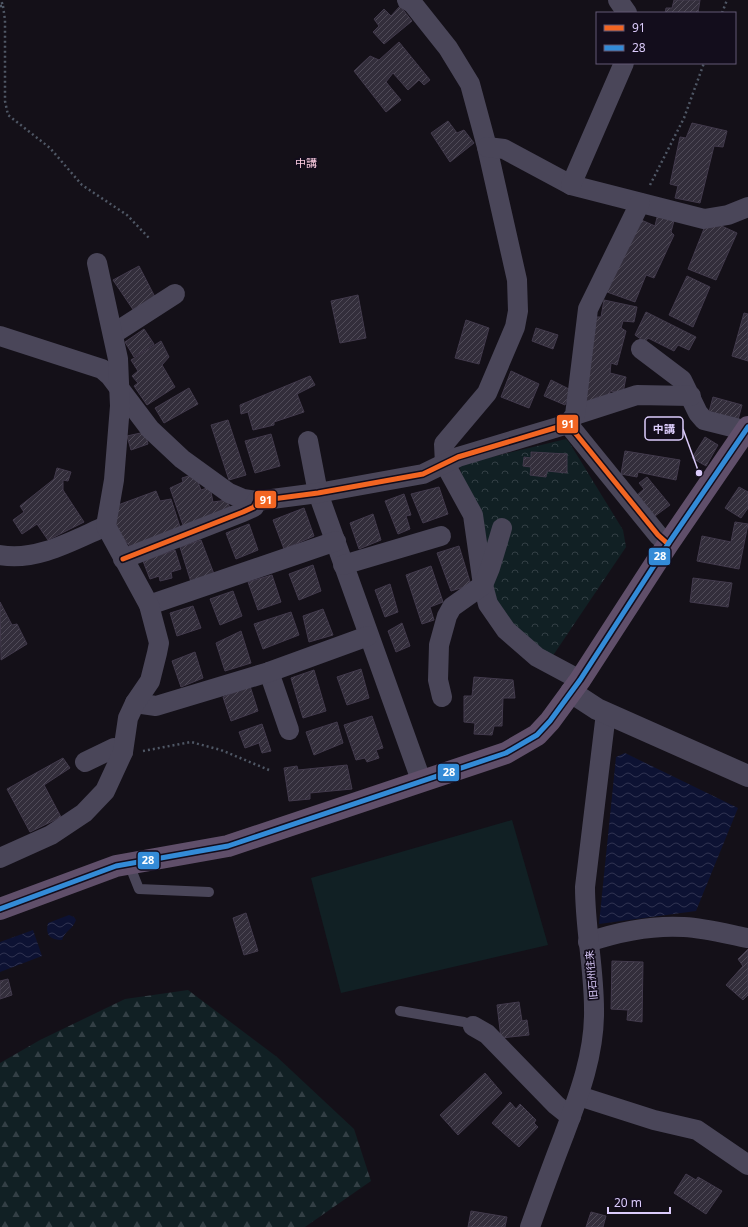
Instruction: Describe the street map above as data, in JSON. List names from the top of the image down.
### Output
{
  "streets": {
    "street": ["旧石州往来"]
  },
  "districts": ["中講"],
  "places": ["中講"],
  "lines": ["transit line 91", "transit line 28"],
  "legend": ["91", "28"],
  "scale_bar": "20 m"
}
